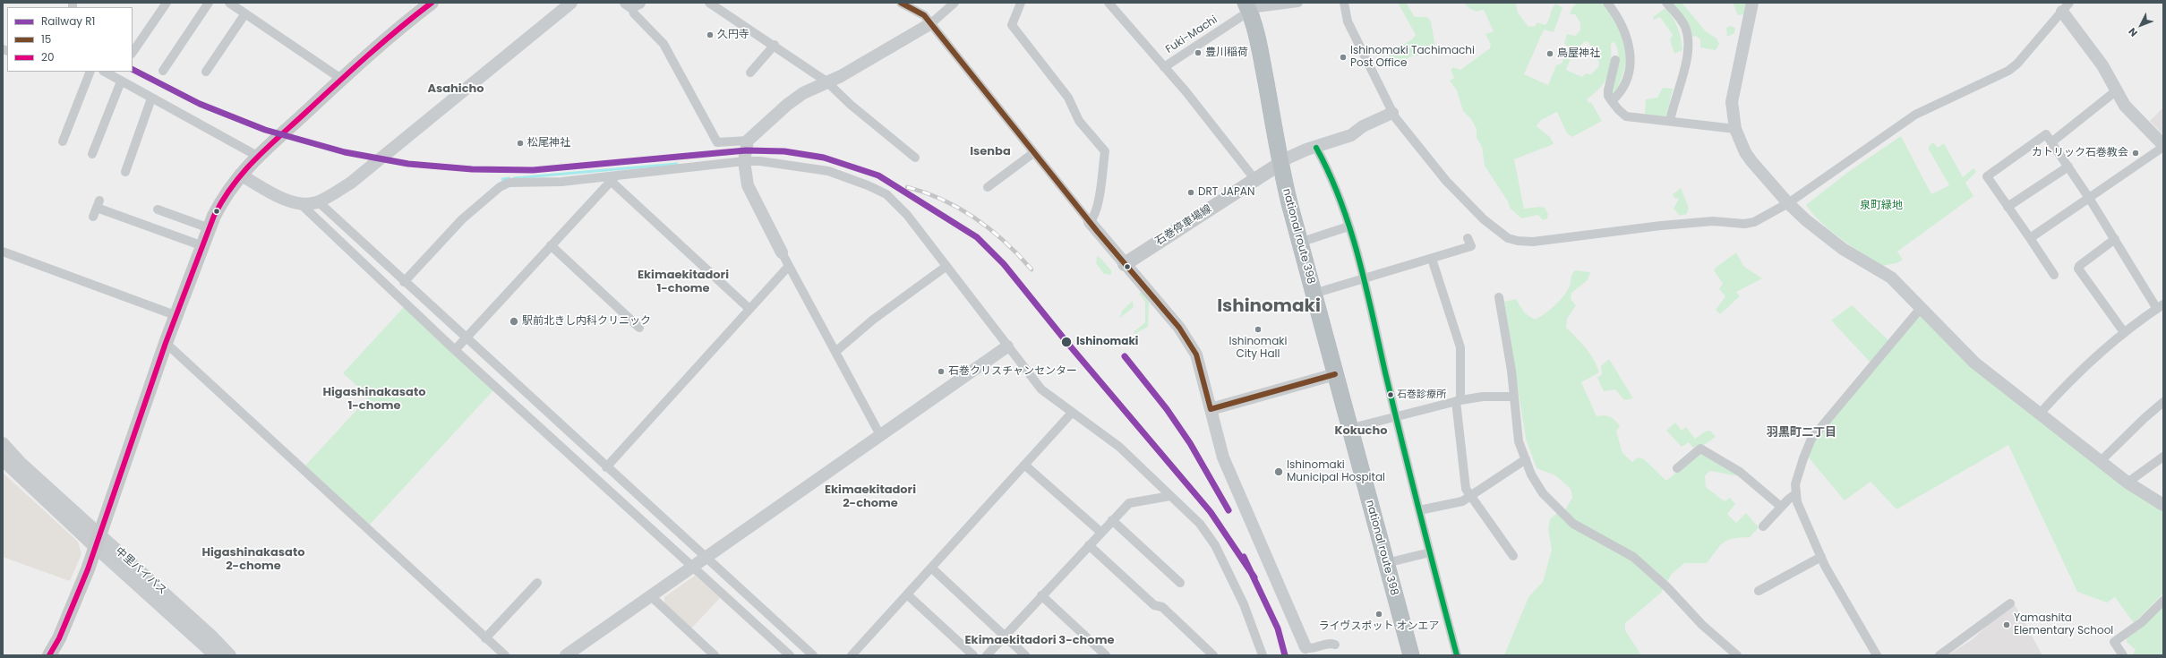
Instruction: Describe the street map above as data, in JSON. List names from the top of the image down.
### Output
{
  "streets": {
    "highway": ["national route 398"],
    "main road": ["石巻停車場線"],
    "street": ["Fuki-Machi", "中里バイパス"]
  },
  "crossings": [
    ["Fuki-Machi", "national route 398"],
    ["石巻停車場線", "national route 398"]
  ],
  "districts": [
    "Asahicho",
    "Isenba",
    "Ekimaekitadori 1-chome",
    "Ishinomaki",
    "Higashinakasato 1-chome",
    "Kokucho",
    "羽黒町二丁目",
    "Ekimaekitadori 2-chome",
    "Higashinakasato 2-chome",
    "Ekimaekitadori 3-chome"
  ],
  "parks": ["泉町緑地"],
  "places": [
    "久円寺",
    "豊川稲荷",
    "鳥屋神社",
    "Ishinomaki Tachimachi Post Office",
    "松尾神社",
    "カトリック石巻教会",
    "DRT JAPAN",
    "駅前北きし内科クリニック",
    "Ishinomaki City Hall",
    "Ishinomaki",
    "石巻クリスチャンセンター",
    "石巻診療所",
    "Ishinomaki Municipal Hospital",
    "ライヴスポット オンエア",
    "Yamashita Elementary School"
  ],
  "lines": ["transit line 15", "transit line 20", "rail line R1"],
  "legend": ["Railway R1", "15", "20"],
  "north": "bottom left"
}
